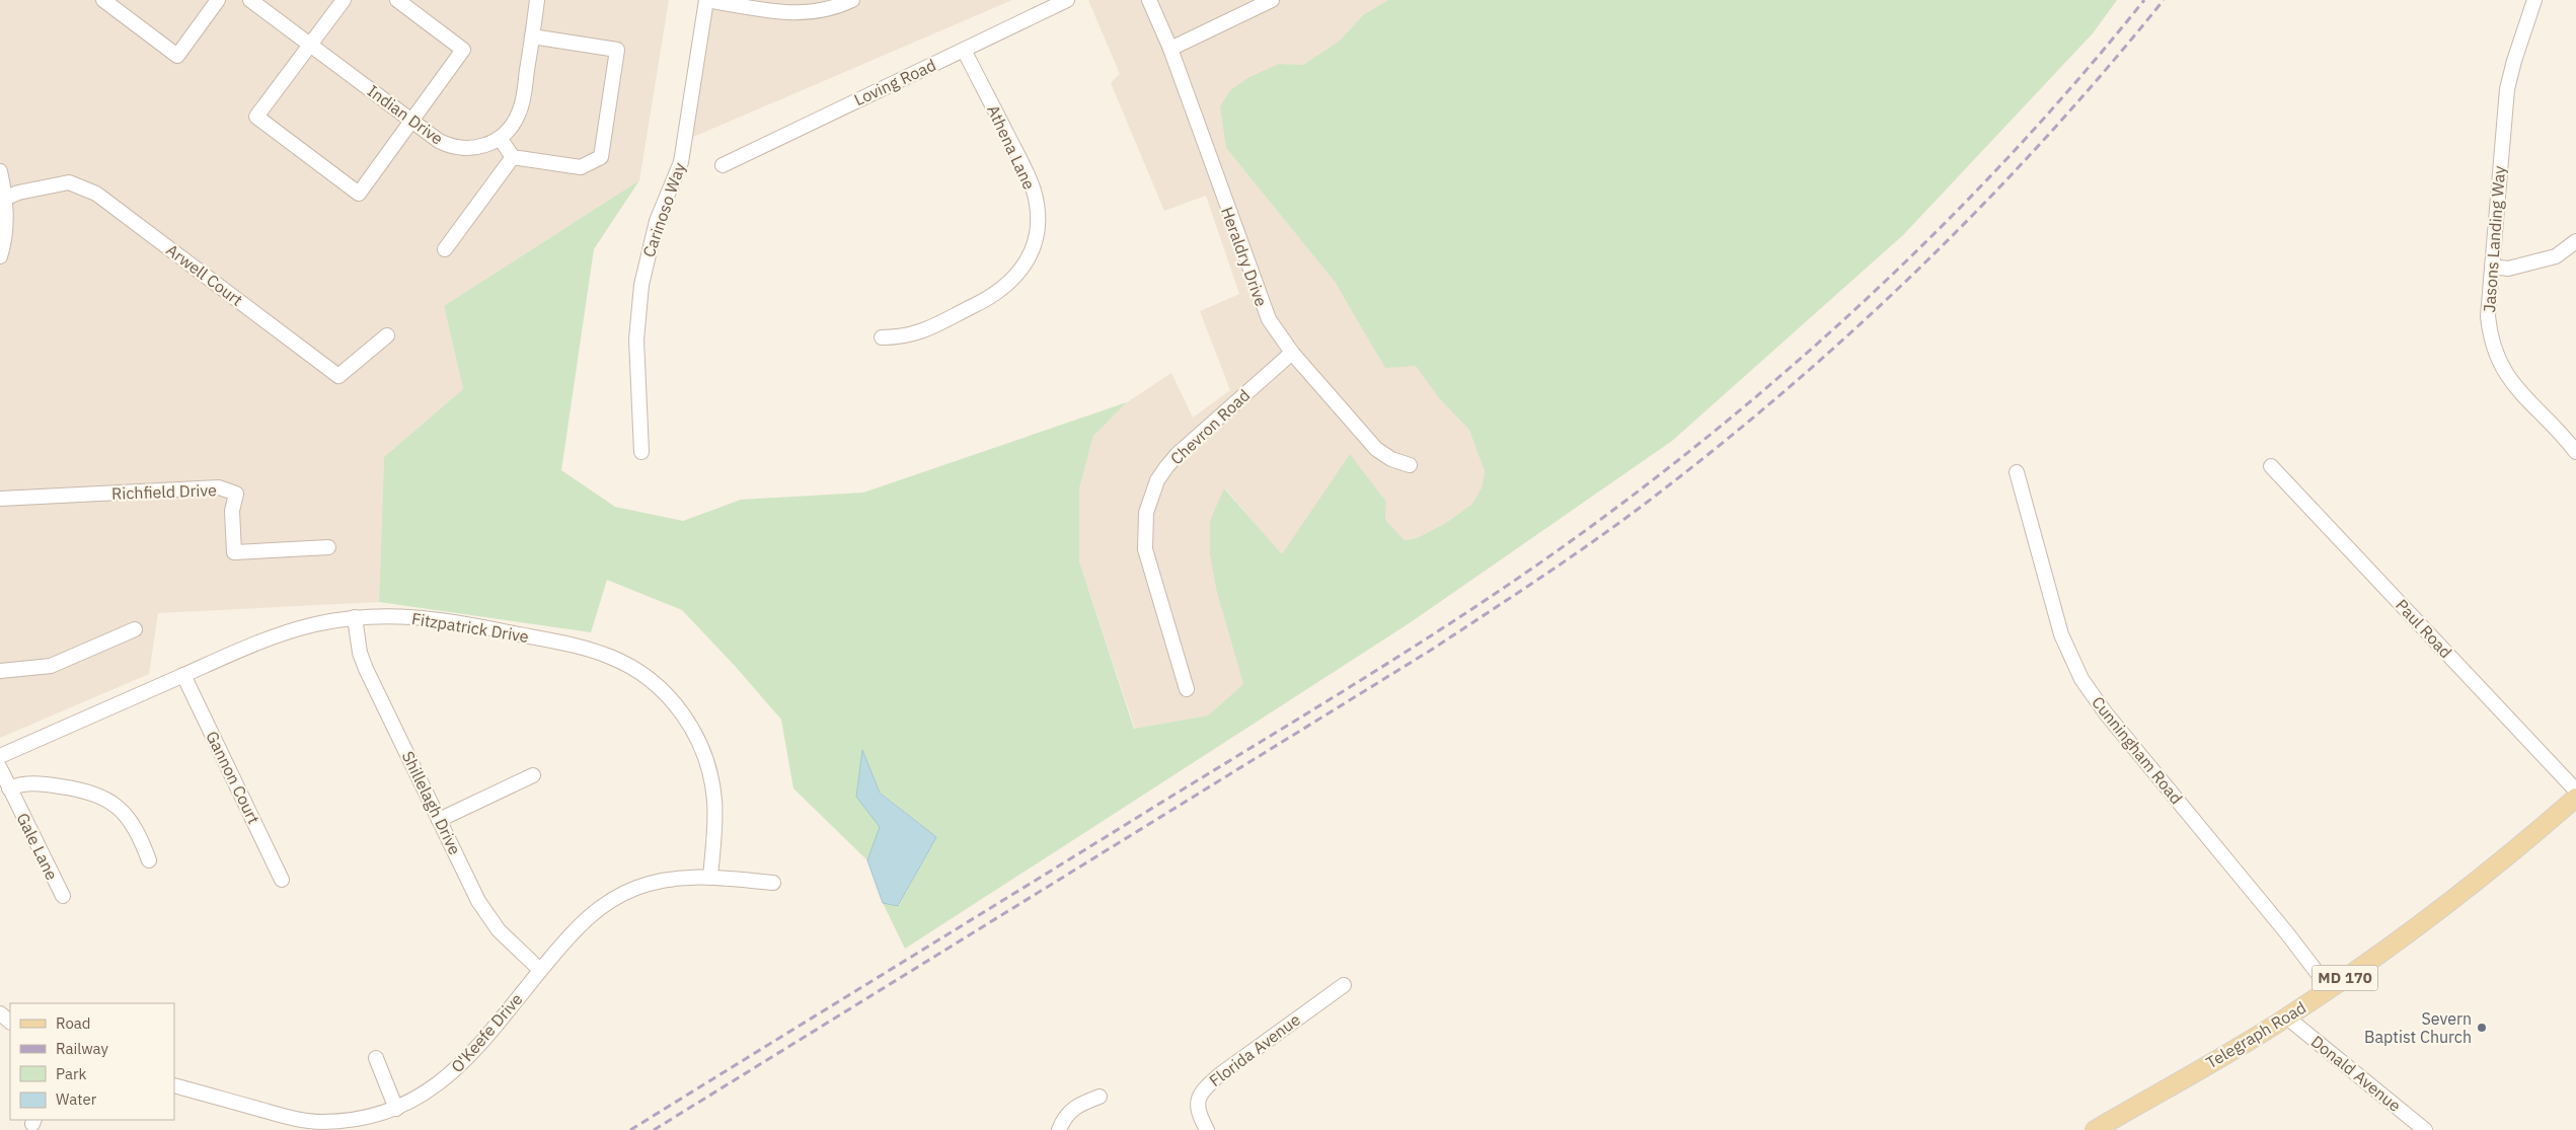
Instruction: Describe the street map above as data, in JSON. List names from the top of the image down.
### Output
{
  "streets": {
    "main road": ["MD 170", "Telegraph Road"],
    "street": [
      "Loving Road",
      "Indian Drive",
      "Athena Lane",
      "Carinoso Way",
      "Jasons Landing Way",
      "Heraldry Drive",
      "Arwell Court",
      "Chevron Road",
      "Richfield Drive",
      "Fitzpatrick Drive",
      "Paul Road",
      "Cunningham Road",
      "Gannon Court",
      "Shillelagh Drive",
      "Gale Lane",
      "O'Keefe Drive",
      "Florida Avenue",
      "Donald Avenue"
    ]
  },
  "crossings": [
    ["Loving Road", "Athena Lane"],
    ["Heraldry Drive", "Chevron Road"],
    ["Fitzpatrick Drive", "Gannon Court"],
    ["Fitzpatrick Drive", "Shillelagh Drive"],
    ["Fitzpatrick Drive", "O'Keefe Drive"],
    ["Cunningham Road", "Telegraph Road"],
    ["Shillelagh Drive", "O'Keefe Drive"],
    ["Telegraph Road", "Donald Avenue"]
  ],
  "places": ["Severn Baptist Church"],
  "legend": [
    "Road",
    "Railway",
    "Park",
    "Water"
  ]
}
